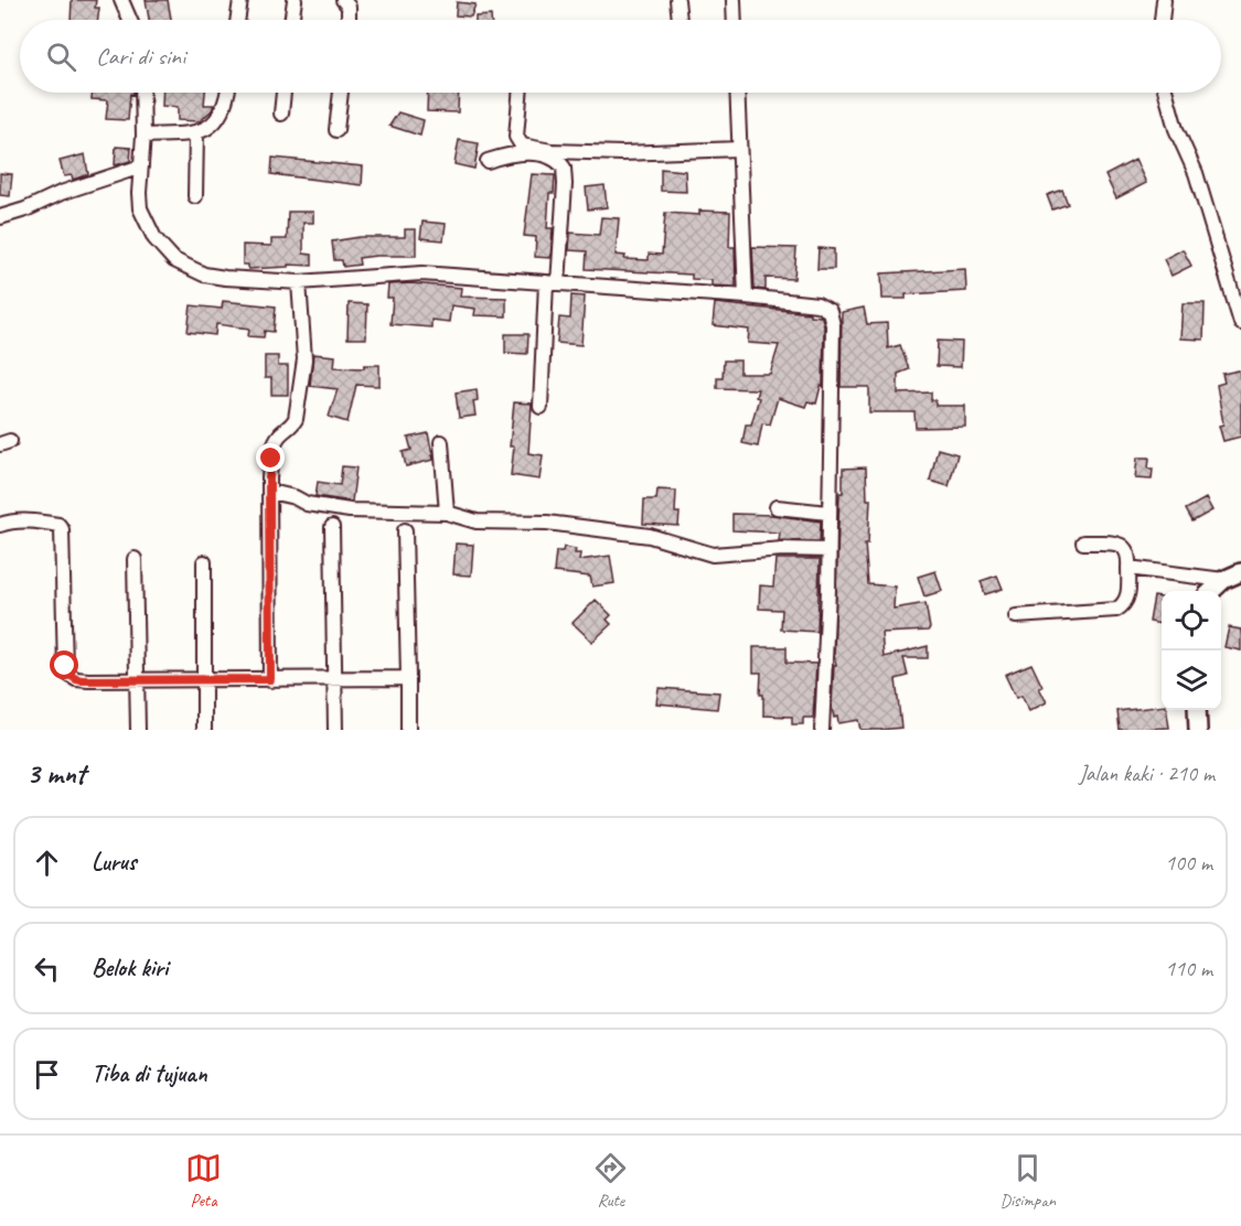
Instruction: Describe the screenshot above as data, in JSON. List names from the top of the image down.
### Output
{
  "page": {
    "search": "Cari di sini",
    "heading": ["3 mnt", "Jalan kaki · 210 m"],
    "list": [
      ["Lurus", "100 m"],
      ["Belok kiri", "110 m"],
      "Tiba di tujuan"
    ],
    "nav": ["Peta", "Rute", "Disimpan"]
  }
}
